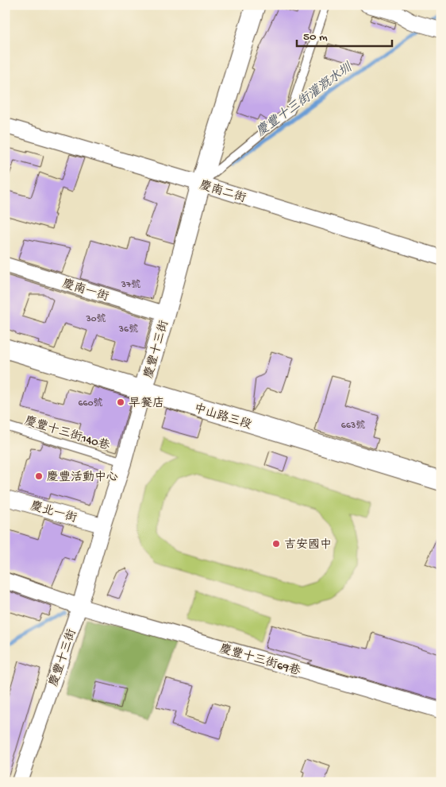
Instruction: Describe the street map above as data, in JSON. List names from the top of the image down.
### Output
{
  "streets": {
    "street": [
      "慶南二街",
      "慶南一街",
      "慶豐十三街",
      "中山路三段",
      "慶北一街",
      "慶豐十三街69巷"
    ],
    "lane": ["慶豐十三街140巷"]
  },
  "crossings": [
    ["慶南二街", "慶豐十三街"],
    ["慶南一街", "慶豐十三街"],
    ["慶豐十三街", "中山路三段"],
    ["慶豐十三街", "慶豐十三街140巷"],
    ["慶豐十三街", "慶北一街"],
    ["慶豐十三街", "慶豐十三街69巷"]
  ],
  "water": ["慶豐十三街灌溉水圳"],
  "places": ["早餐店", "慶豐活動中心", "吉安國中"],
  "house_numbers": [
    "37號",
    "30號",
    "36號",
    "660號",
    "663號"
  ],
  "scale_bar": "50 m"
}
